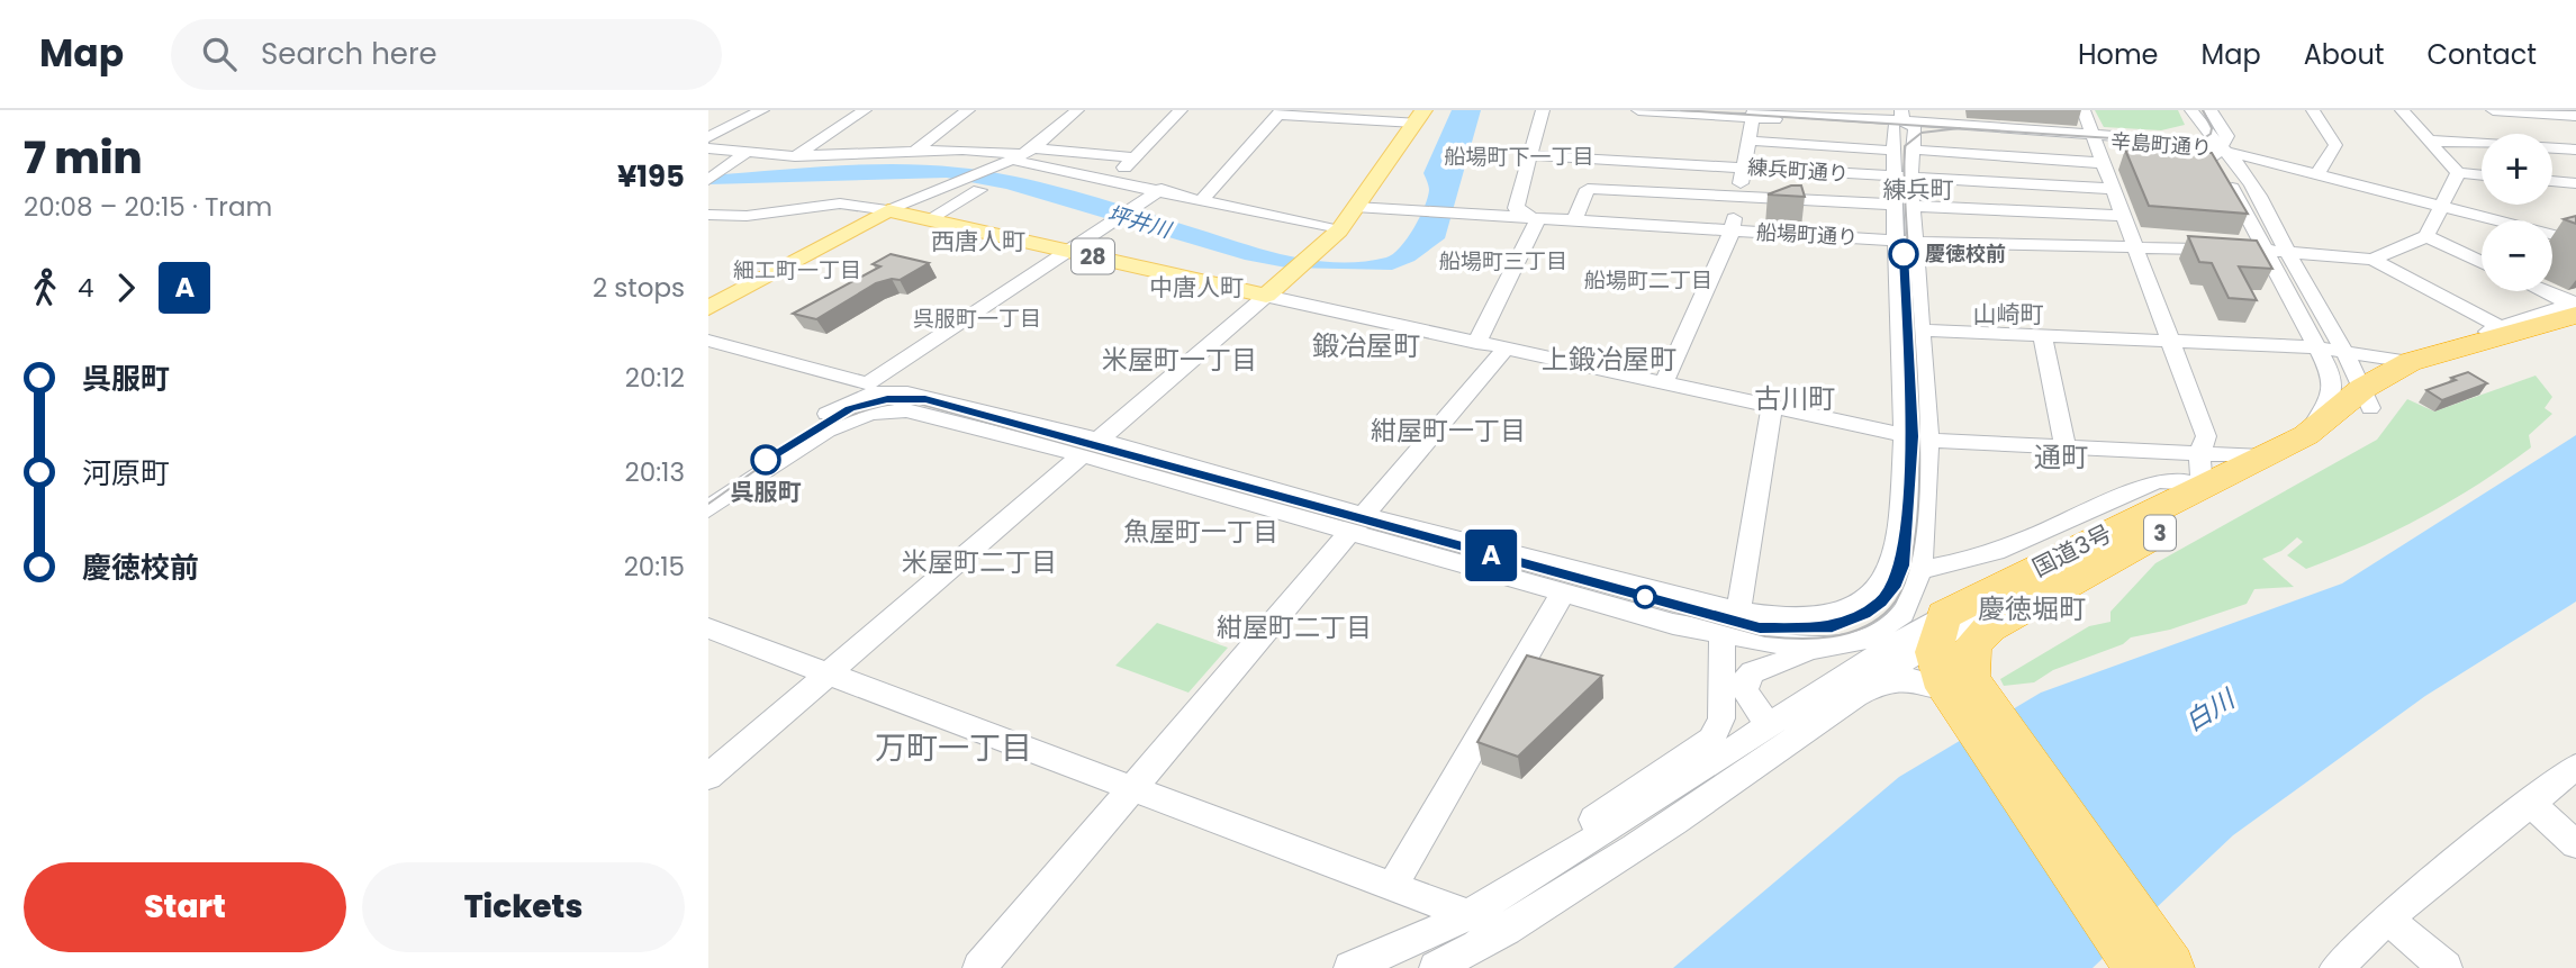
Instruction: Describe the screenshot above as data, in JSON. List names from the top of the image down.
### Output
{
  "streets": {
    "highway": ["3", "国道3号"],
    "main road": ["28"],
    "street": ["辛島町通り", "練兵町通り", "船場町通り"]
  },
  "districts": [
    "船場町下一丁目",
    "練兵町",
    "西唐人町",
    "船場町三丁目",
    "細工町一丁目",
    "船場町二丁目",
    "中唐人町",
    "山崎町",
    "呉服町一丁目",
    "鍛冶屋町",
    "米屋町一丁目",
    "上鍛冶屋町",
    "古川町",
    "紺屋町一丁目",
    "通町",
    "魚屋町一丁目",
    "米屋町二丁目",
    "慶徳堀町",
    "紺屋町二丁目",
    "万町一丁目"
  ],
  "water": ["坪井川", "白川"],
  "places": ["慶徳校前", "呉服町"],
  "lines": ["tram line A"],
  "page": {
    "header": "Map",
    "search": "Search here",
    "nav": [
      "Home",
      "Map",
      "About",
      "Contact"
    ],
    "heading": ["7 min", "20:08 – 20:15 · Tram", "¥195"],
    "on_map": "A",
    "map_buttons": ["+", "−"],
    "legs": ["4", "A", "2 stops"],
    "list": [
      {
        "name": "呉服町",
        "value": "20:12"
      },
      {
        "name": "河原町",
        "value": "20:13"
      },
      {
        "name": "慶徳校前",
        "value": "20:15"
      }
    ],
    "buttons": ["Start", "Tickets"]
  }
}
